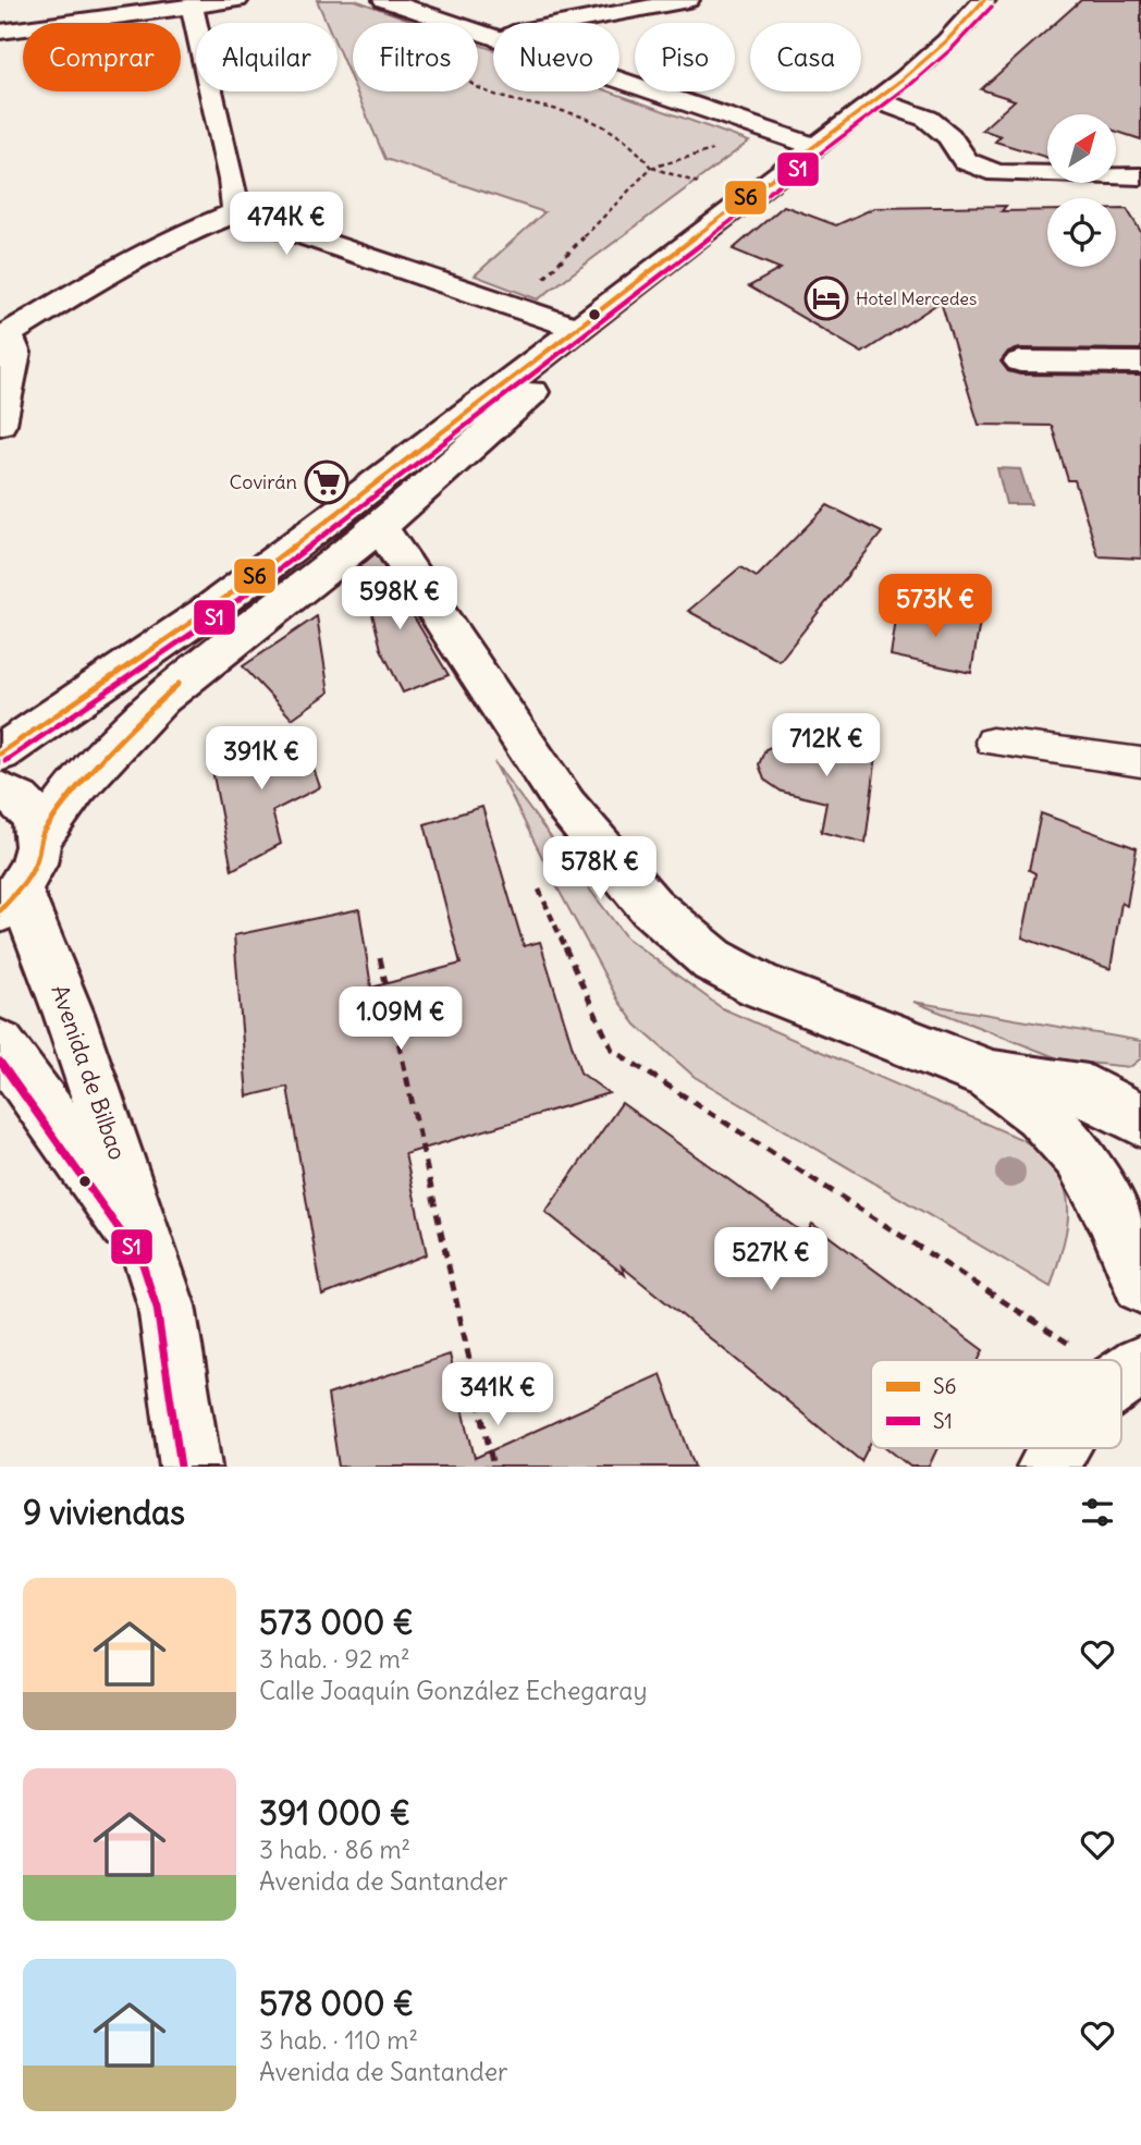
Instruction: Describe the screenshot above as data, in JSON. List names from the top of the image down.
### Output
{
  "streets": {
    "main road": ["Avenida de Bilbao"]
  },
  "places": {
    "hotel": ["Hotel Mercedes"],
    "supermarket": ["Covirán"]
  },
  "lines": ["transit line S6", "transit line S1"],
  "legend": ["S6", "S1"],
  "north": "top right",
  "page": {
    "chip": [
      "Comprar",
      "Alquilar",
      "Filtros",
      "Nuevo",
      "Piso",
      "Casa"
    ],
    "price": [
      "474K €",
      "598K €",
      "573K €",
      "712K €",
      "391K €",
      "578K €",
      "1.09M €",
      "527K €",
      "341K €"
    ],
    "heading": "9 viviendas",
    "list": [
      {
        "name": "573 000 €",
        "note": "3 hab. · 92 m² · Calle Joaquín González Echegaray"
      },
      {
        "name": "391 000 €",
        "note": "3 hab. · 86 m² · Avenida de Santander"
      },
      {
        "name": "578 000 €",
        "note": "3 hab. · 110 m² · Avenida de Santander"
      }
    ]
  }
}
